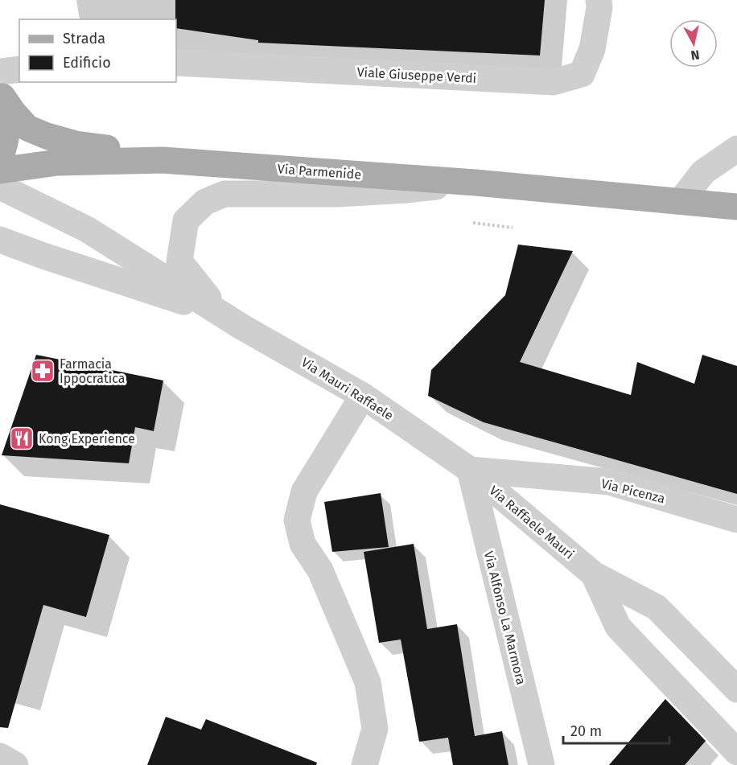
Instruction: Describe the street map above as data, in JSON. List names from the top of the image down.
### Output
{
  "streets": {
    "main road": ["Via Parmenide"],
    "street": [
      "Viale Giuseppe Verdi",
      "Via Mauri Raffaele",
      "Via Picenza",
      "Via Raffaele Mauri",
      "Via Alfonso La Marmora"
    ]
  },
  "crossings": [
    ["Via Parmenide", "Via Mauri Raffaele"],
    ["Via Mauri Raffaele", "Via Picenza"],
    ["Via Mauri Raffaele", "Via Raffaele Mauri"],
    ["Via Mauri Raffaele", "Via Alfonso La Marmora"],
    ["Via Picenza", "Via Raffaele Mauri"],
    ["Via Picenza", "Via Alfonso La Marmora"],
    ["Via Raffaele Mauri", "Via Alfonso La Marmora"]
  ],
  "places": {
    "pharmacy": ["Farmacia Ippocratica"],
    "restaurant": ["Kong Experience"]
  },
  "legend": ["Strada", "Edificio"],
  "scale_bar": "20 m",
  "north": "bottom"
}
